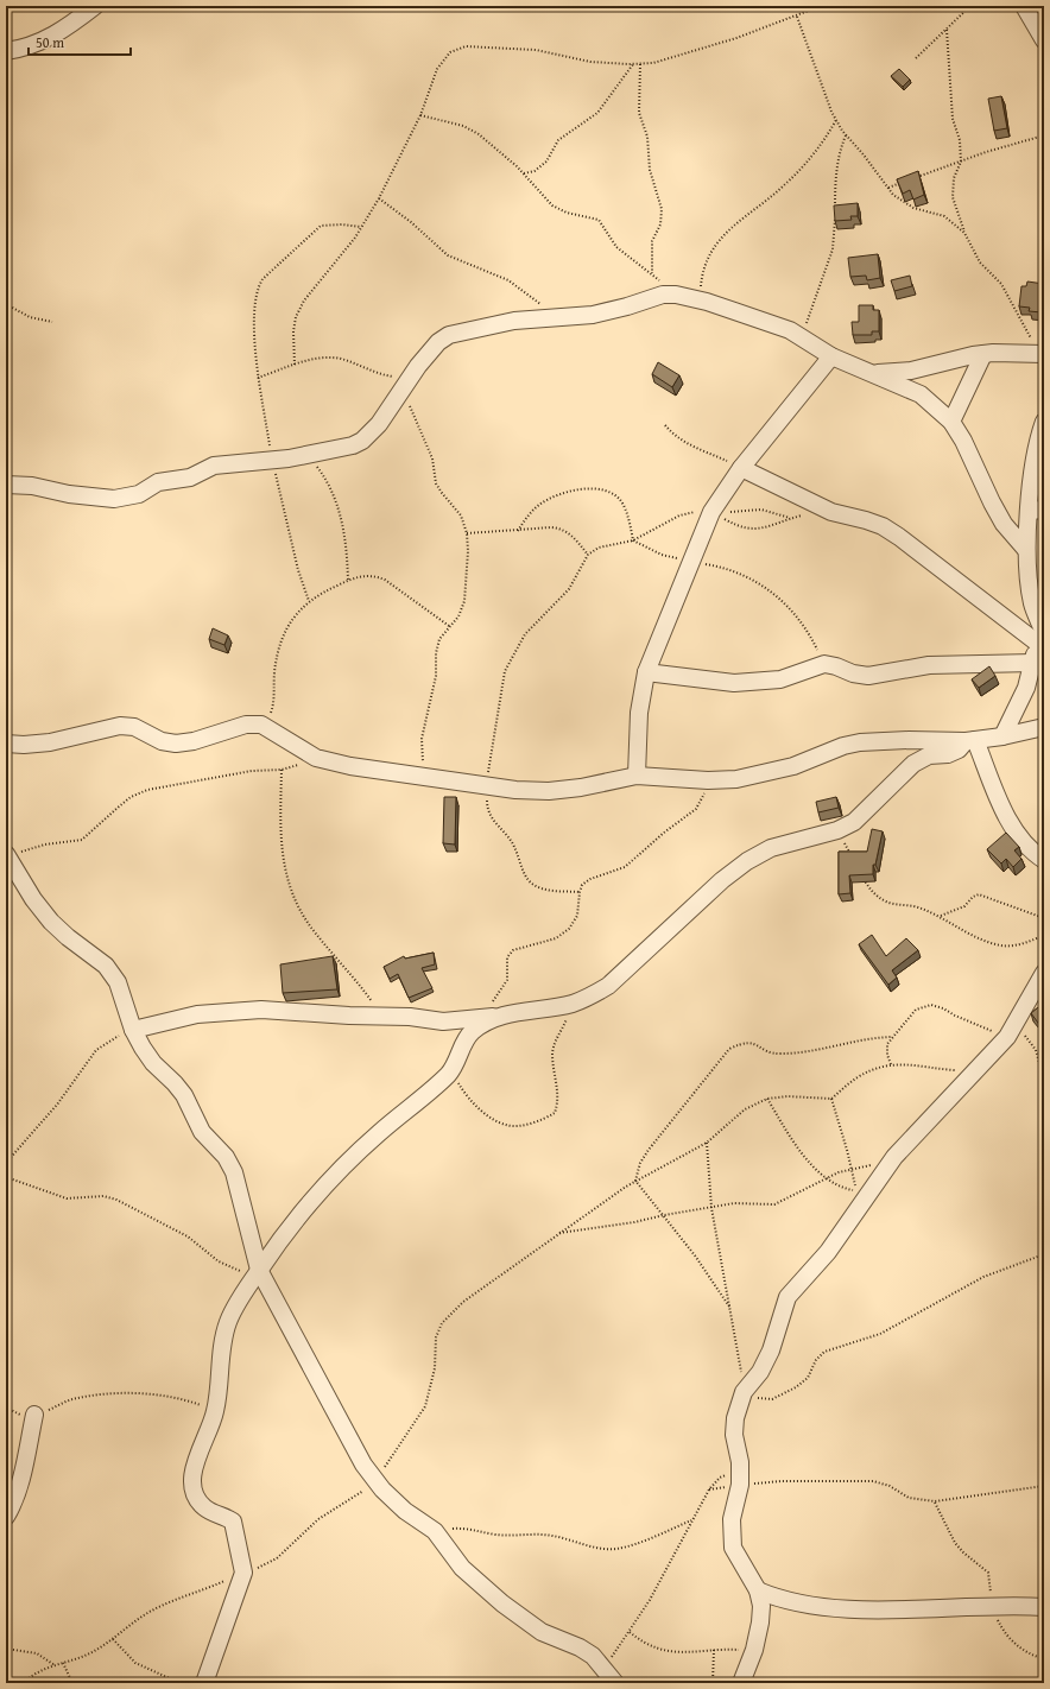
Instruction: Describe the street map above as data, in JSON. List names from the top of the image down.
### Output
{
  "scale_bar": "50 m"
}
